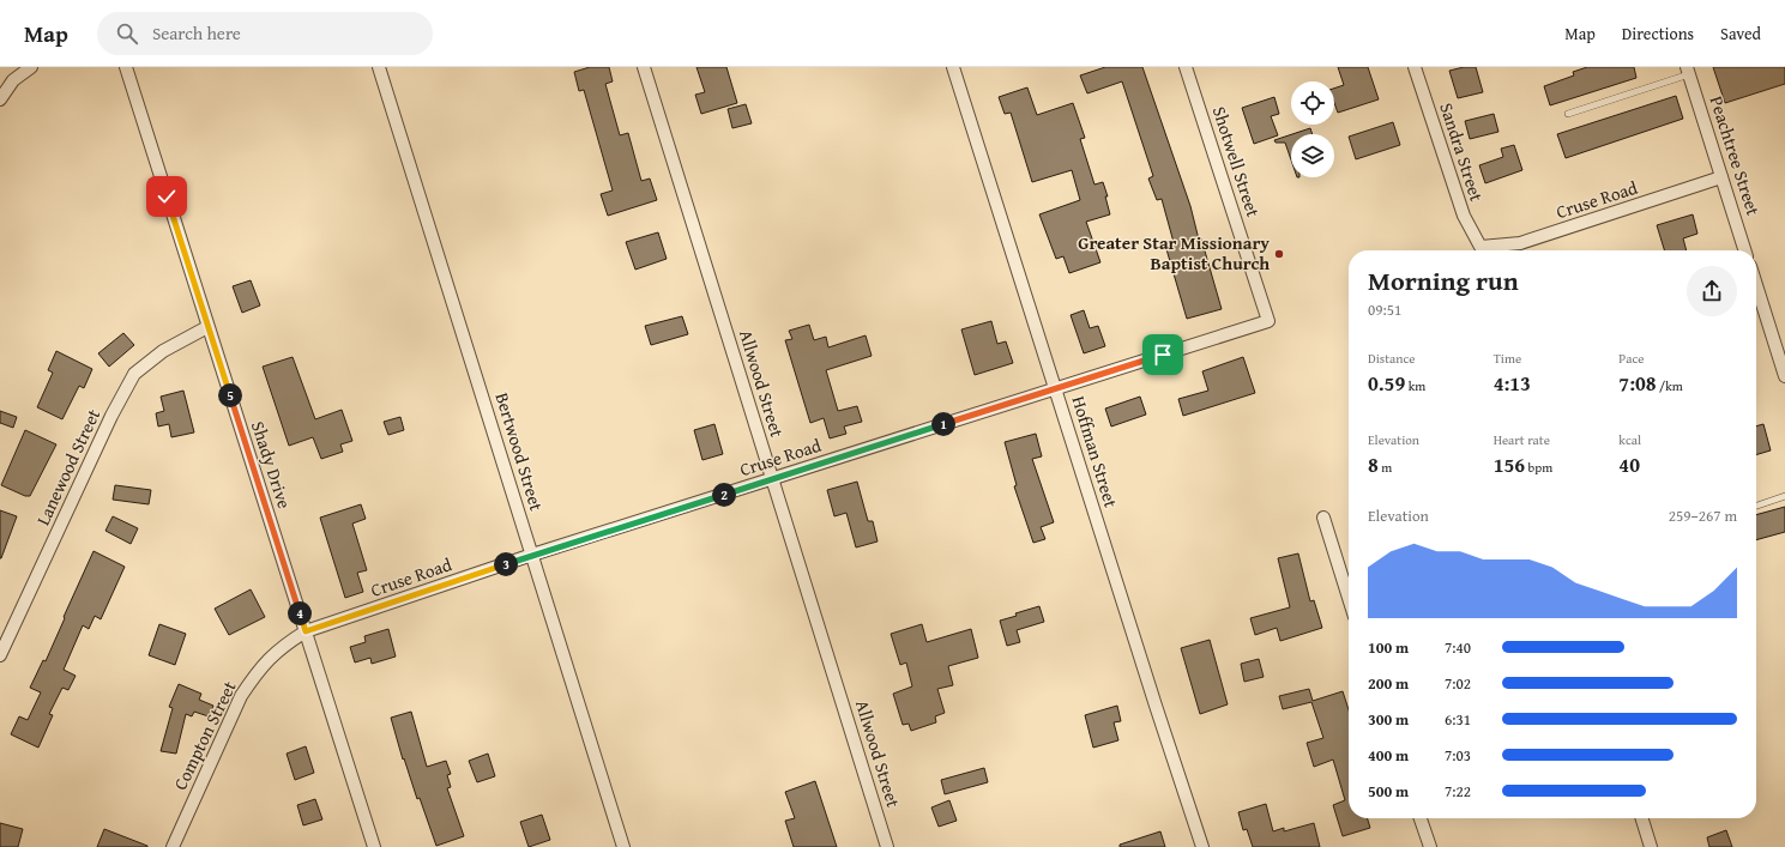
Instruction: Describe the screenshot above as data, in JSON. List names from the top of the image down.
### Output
{
  "streets": {
    "street": [
      "Sandra Street",
      "Peachtree Street",
      "Shotwell Street",
      "Cruse Road",
      "Allwood Street",
      "Bertwood Street",
      "Hoffman Street",
      "Shady Drive",
      "Lanewood Street",
      "Compton Street"
    ]
  },
  "crossings": [
    ["Sandra Street", "Cruse Road"],
    ["Peachtree Street", "Cruse Road"],
    ["Shotwell Street", "Cruse Road"],
    ["Cruse Road", "Allwood Street"],
    ["Cruse Road", "Bertwood Street"],
    ["Cruse Road", "Hoffman Street"],
    ["Cruse Road", "Shady Drive"],
    ["Cruse Road", "Compton Street"],
    ["Shady Drive", "Lanewood Street"],
    ["Shady Drive", "Compton Street"]
  ],
  "places": ["Greater Star Missionary Baptist Church"],
  "page": {
    "header": "Map",
    "search": "Search here",
    "nav": ["Map", "Directions", "Saved"],
    "heading": ["Morning run", "09:51"],
    "stats": [
      ["Distance", "0.59 km"],
      ["Time", "4:13"],
      ["Pace", "7:08 /km"],
      ["Elevation", "8 m"],
      ["Heart rate", "156 bpm"],
      ["kcal", "40"]
    ],
    "pins": [
      "5",
      "1",
      "2",
      "3",
      "4"
    ],
    "chart": ["Elevation", "259–267 m"],
    "list": [
      {
        "name": "100 m",
        "note": "7:40"
      },
      {
        "name": "200 m",
        "note": "7:02"
      },
      {
        "name": "300 m",
        "note": "6:31"
      },
      {
        "name": "400 m",
        "note": "7:03"
      },
      {
        "name": "500 m",
        "note": "7:22"
      }
    ]
  }
}
